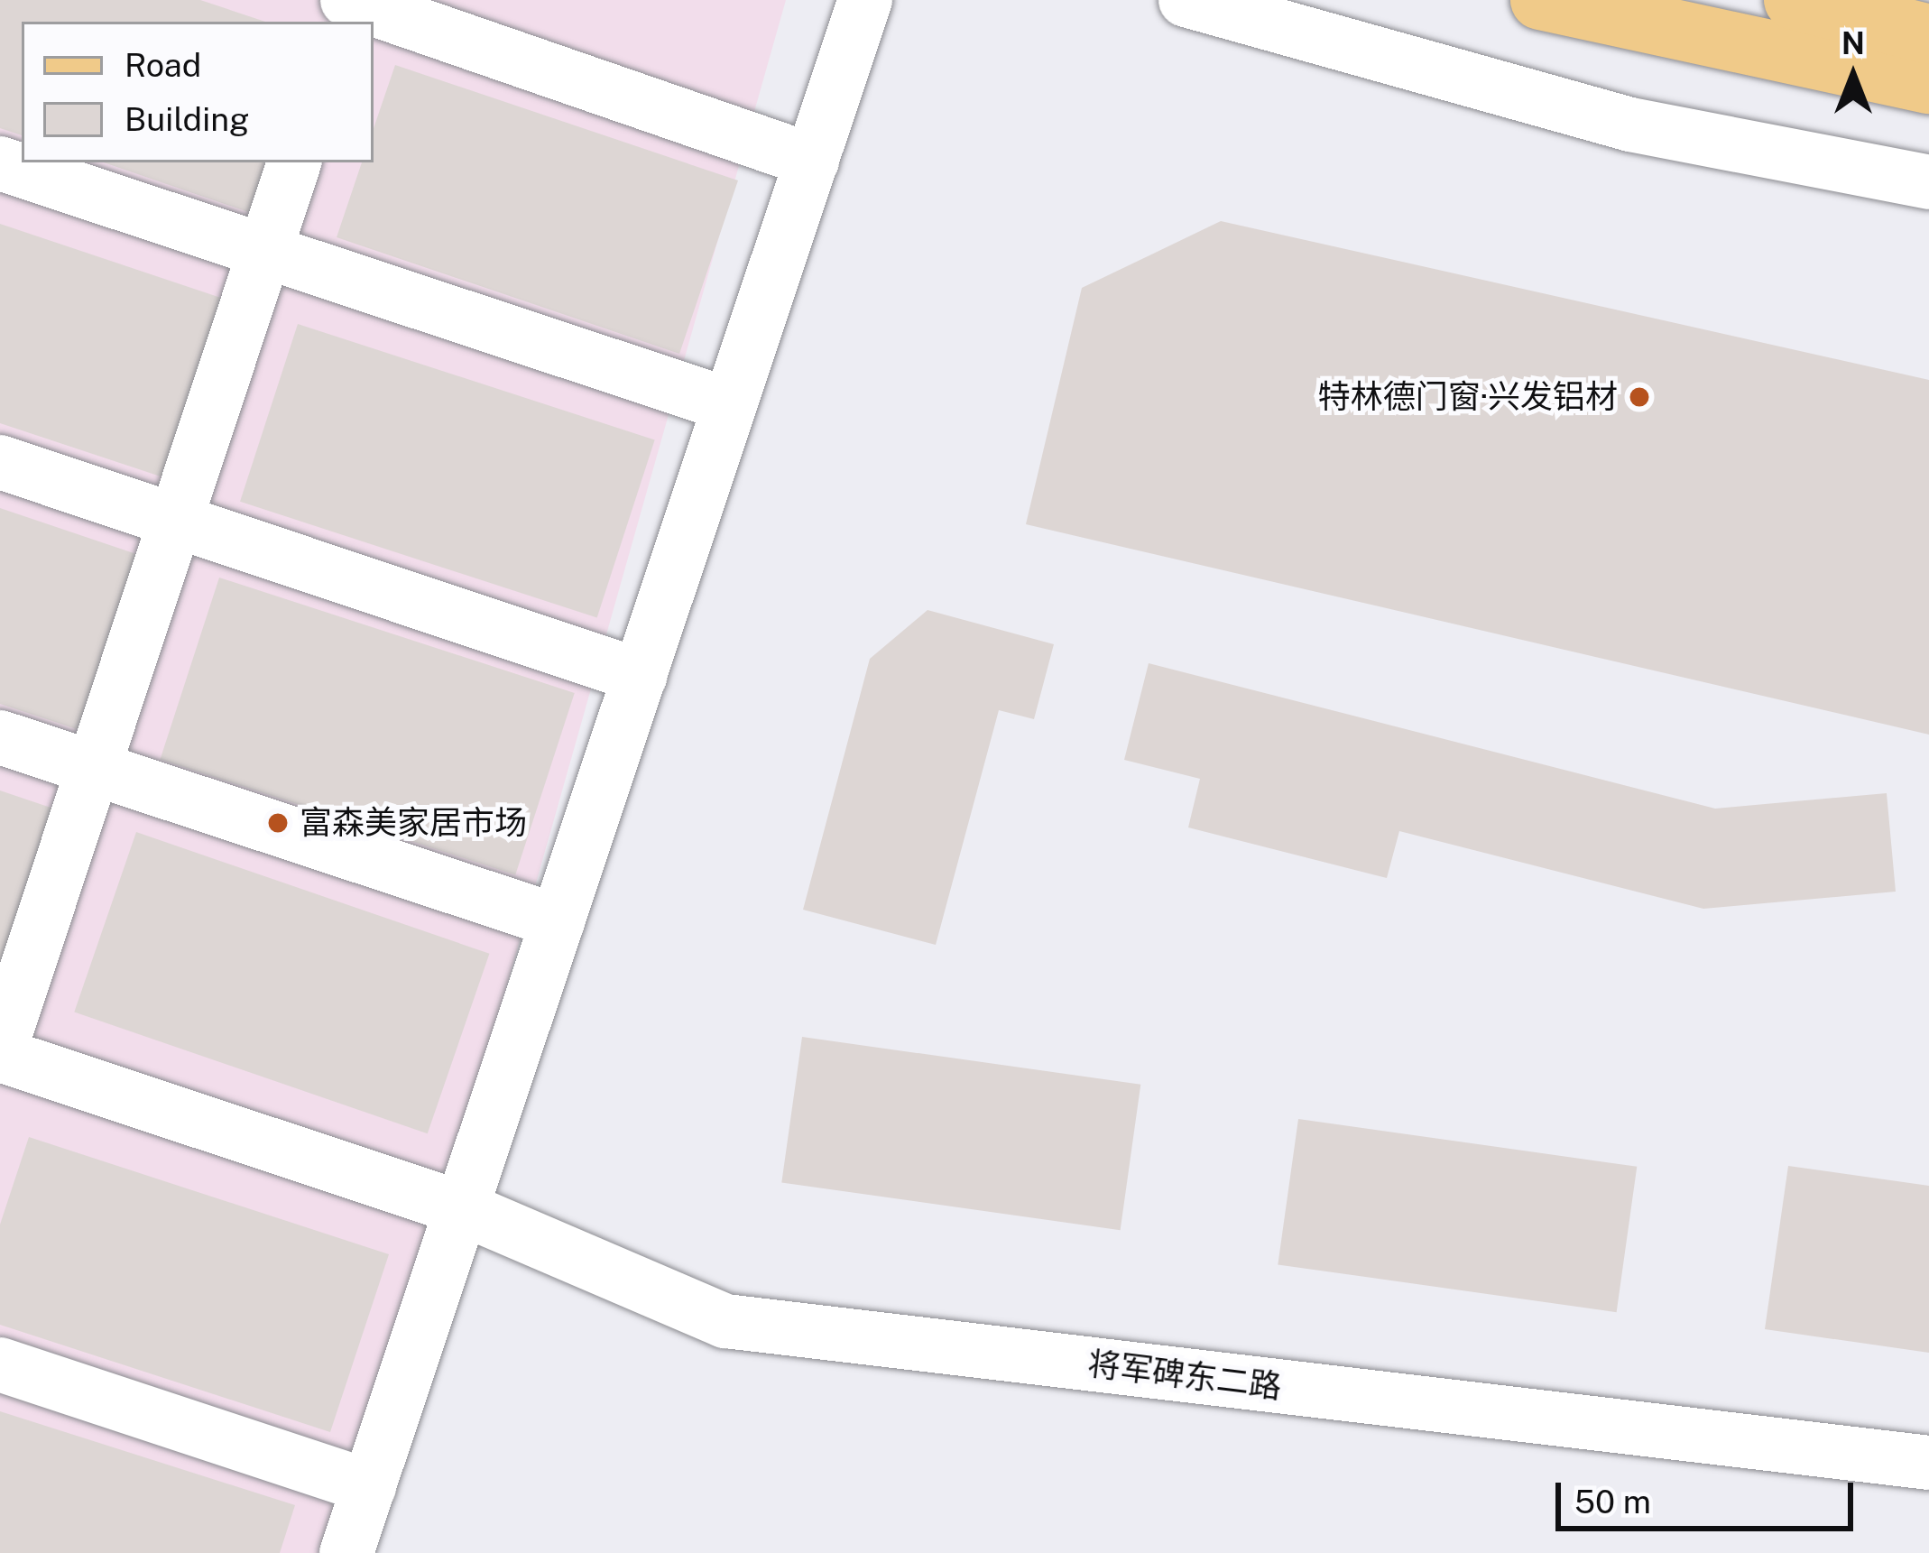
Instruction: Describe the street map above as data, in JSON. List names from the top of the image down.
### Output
{
  "streets": {
    "street": ["将军碑东二路"]
  },
  "places": ["特林德门窗·兴发铝材", "富森美家居市场"],
  "legend": ["Road", "Building"],
  "scale_bar": "50 m",
  "north": "top"
}
